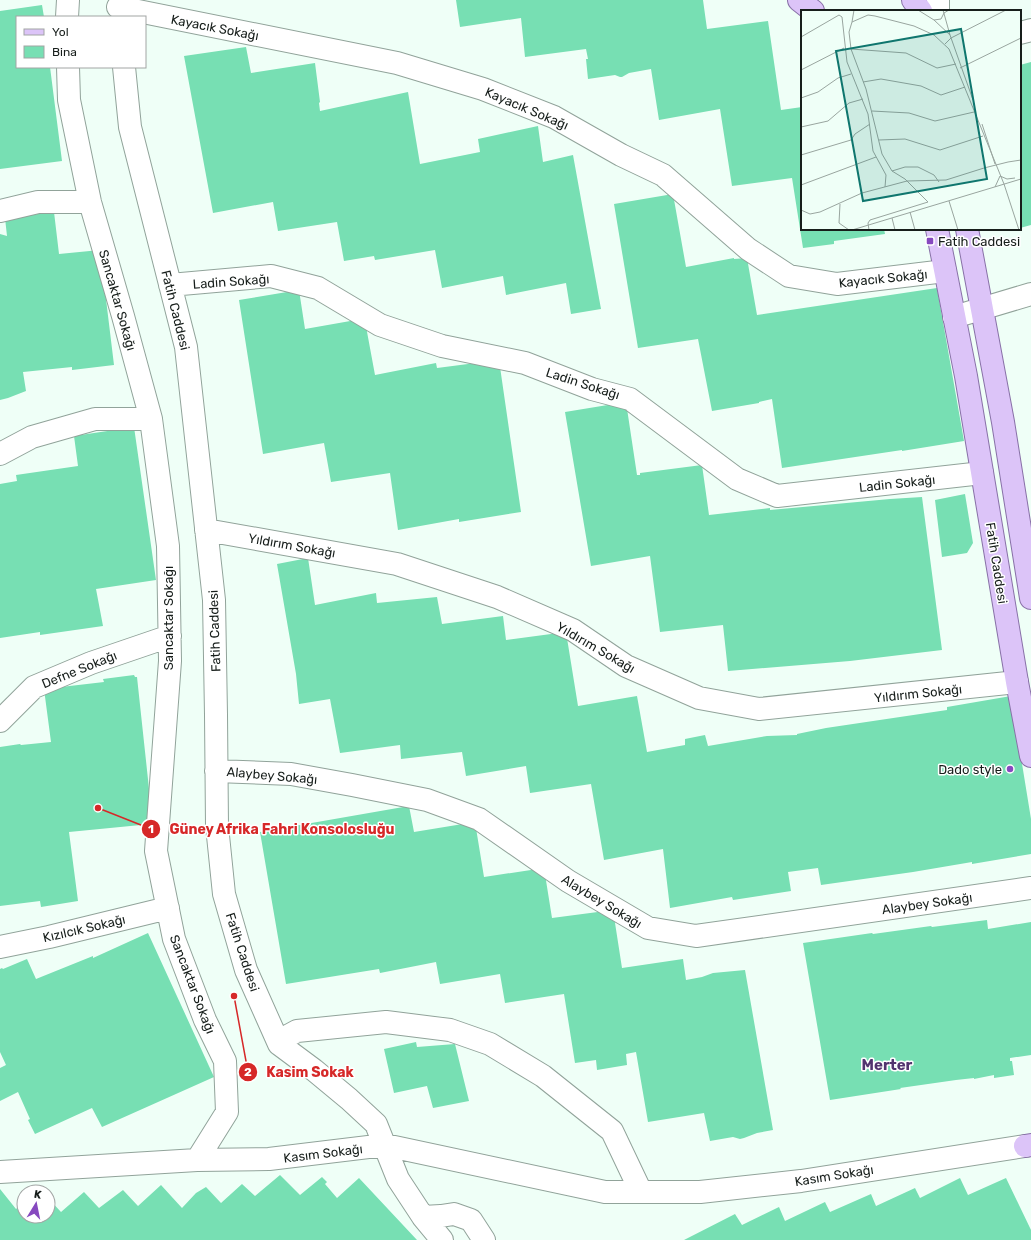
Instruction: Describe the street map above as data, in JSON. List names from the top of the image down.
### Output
{
  "streets": {
    "main road": ["Fatih Caddesi"],
    "street": [
      "Kayacık Sokağı",
      "Ladin Sokağı",
      "Sancaktar Sokağı",
      "Yıldırım Sokağı",
      "Defne Sokağı",
      "Alaybey Sokağı",
      "Kızılcık Sokağı",
      "Kasım Sokağı"
    ]
  },
  "crossings": [
    ["Kayacık Sokağı", "Fatih Caddesi"],
    ["Ladin Sokağı", "Fatih Caddesi"],
    ["Sancaktar Sokağı", "Defne Sokağı"],
    ["Sancaktar Sokağı", "Kızılcık Sokağı"],
    ["Sancaktar Sokağı", "Kasım Sokağı"],
    ["Fatih Caddesi", "Yıldırım Sokağı"],
    ["Fatih Caddesi", "Alaybey Sokağı"],
    ["Fatih Caddesi", "Kasım Sokağı"]
  ],
  "districts": ["Merter"],
  "places": {
    "transit": ["Fatih Caddesi"],
    "other": ["Dado style", "Güney Afrika Fahri Konsolosluğu", "Kasim Sokak"]
  },
  "legend": ["Yol", "Bina"],
  "north": "top"
}
